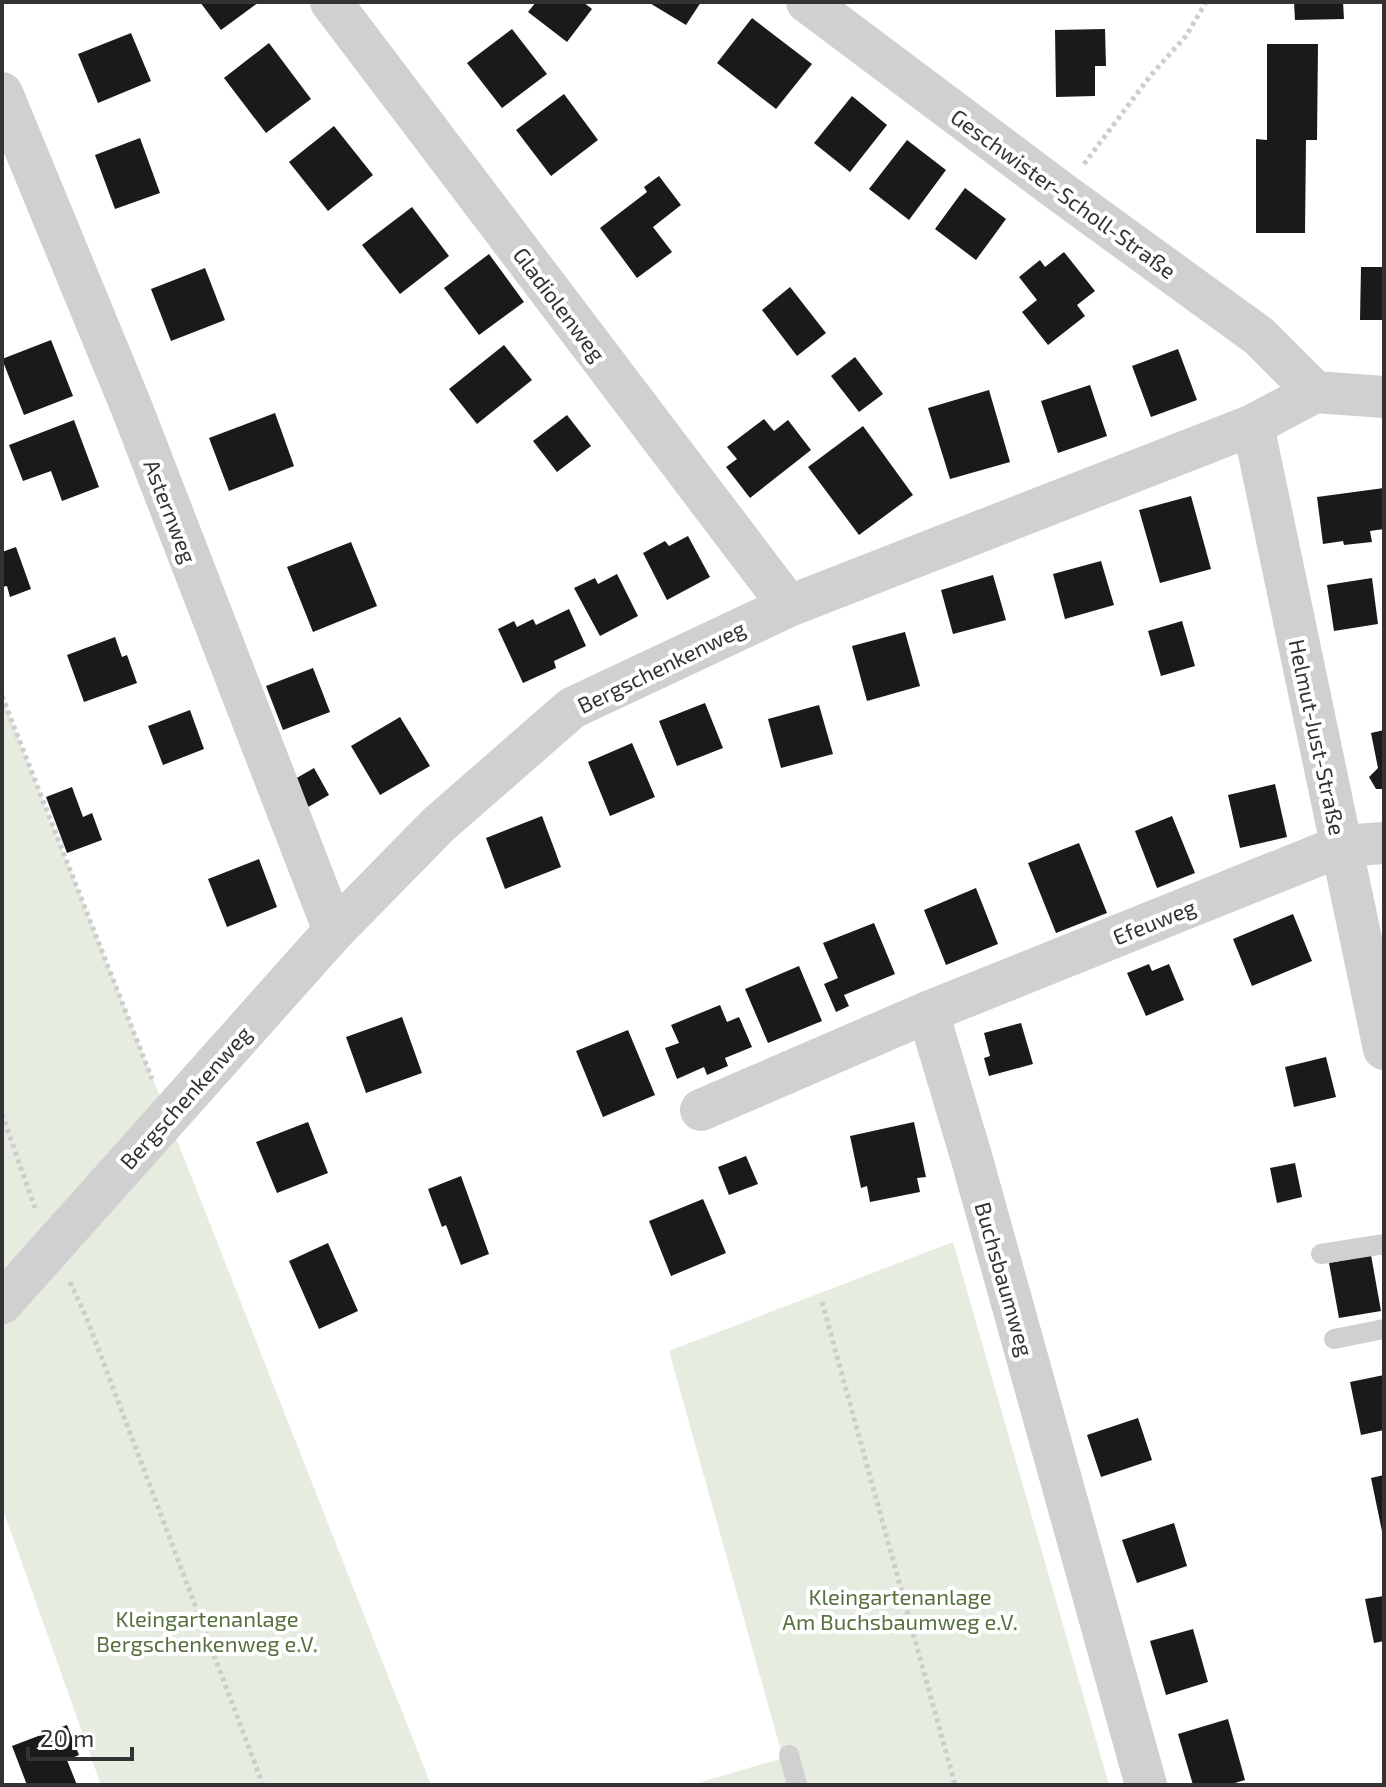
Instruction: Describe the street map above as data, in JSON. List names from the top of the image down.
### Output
{
  "streets": {
    "street": [
      "Geschwister-Scholl-Straße",
      "Gladiolenweg",
      "Asternweg",
      "Bergschenkenweg",
      "Helmut-Just-Straße",
      "Efeuweg",
      "Buchsbaumweg"
    ]
  },
  "crossings": [
    ["Geschwister-Scholl-Straße", "Bergschenkenweg"],
    ["Gladiolenweg", "Bergschenkenweg"],
    ["Asternweg", "Bergschenkenweg"],
    ["Bergschenkenweg", "Helmut-Just-Straße"],
    ["Helmut-Just-Straße", "Efeuweg"],
    ["Efeuweg", "Buchsbaumweg"]
  ],
  "parks": ["Kleingartenanlage Am Buchsbaumweg e.V.", "Kleingartenanlage Bergschenkenweg e.V."],
  "scale_bar": "20 m"
}
